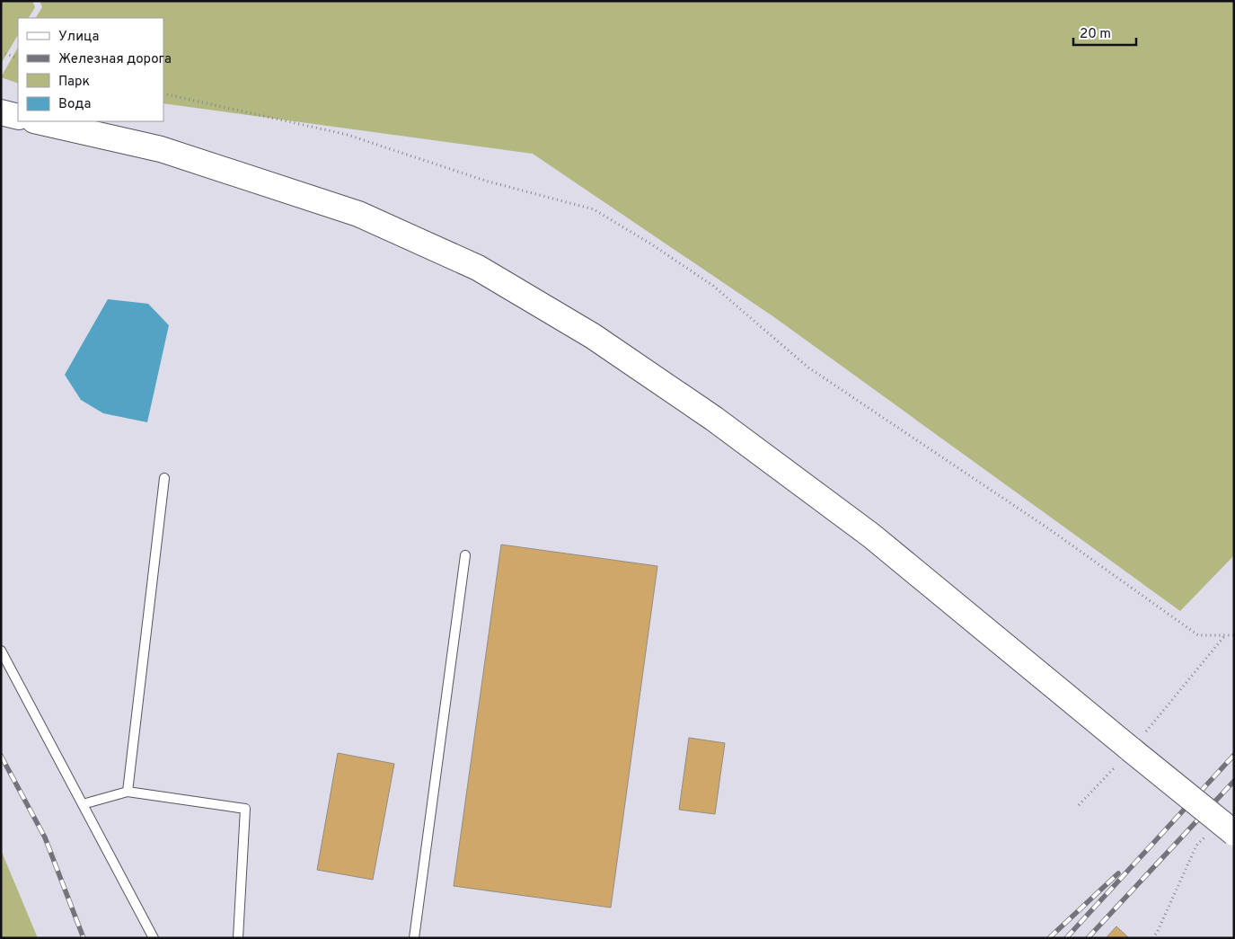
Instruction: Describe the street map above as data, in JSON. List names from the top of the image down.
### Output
{
  "legend": [
    "Улица",
    "Железная дорога",
    "Парк",
    "Вода"
  ],
  "scale_bar": "20 m"
}
